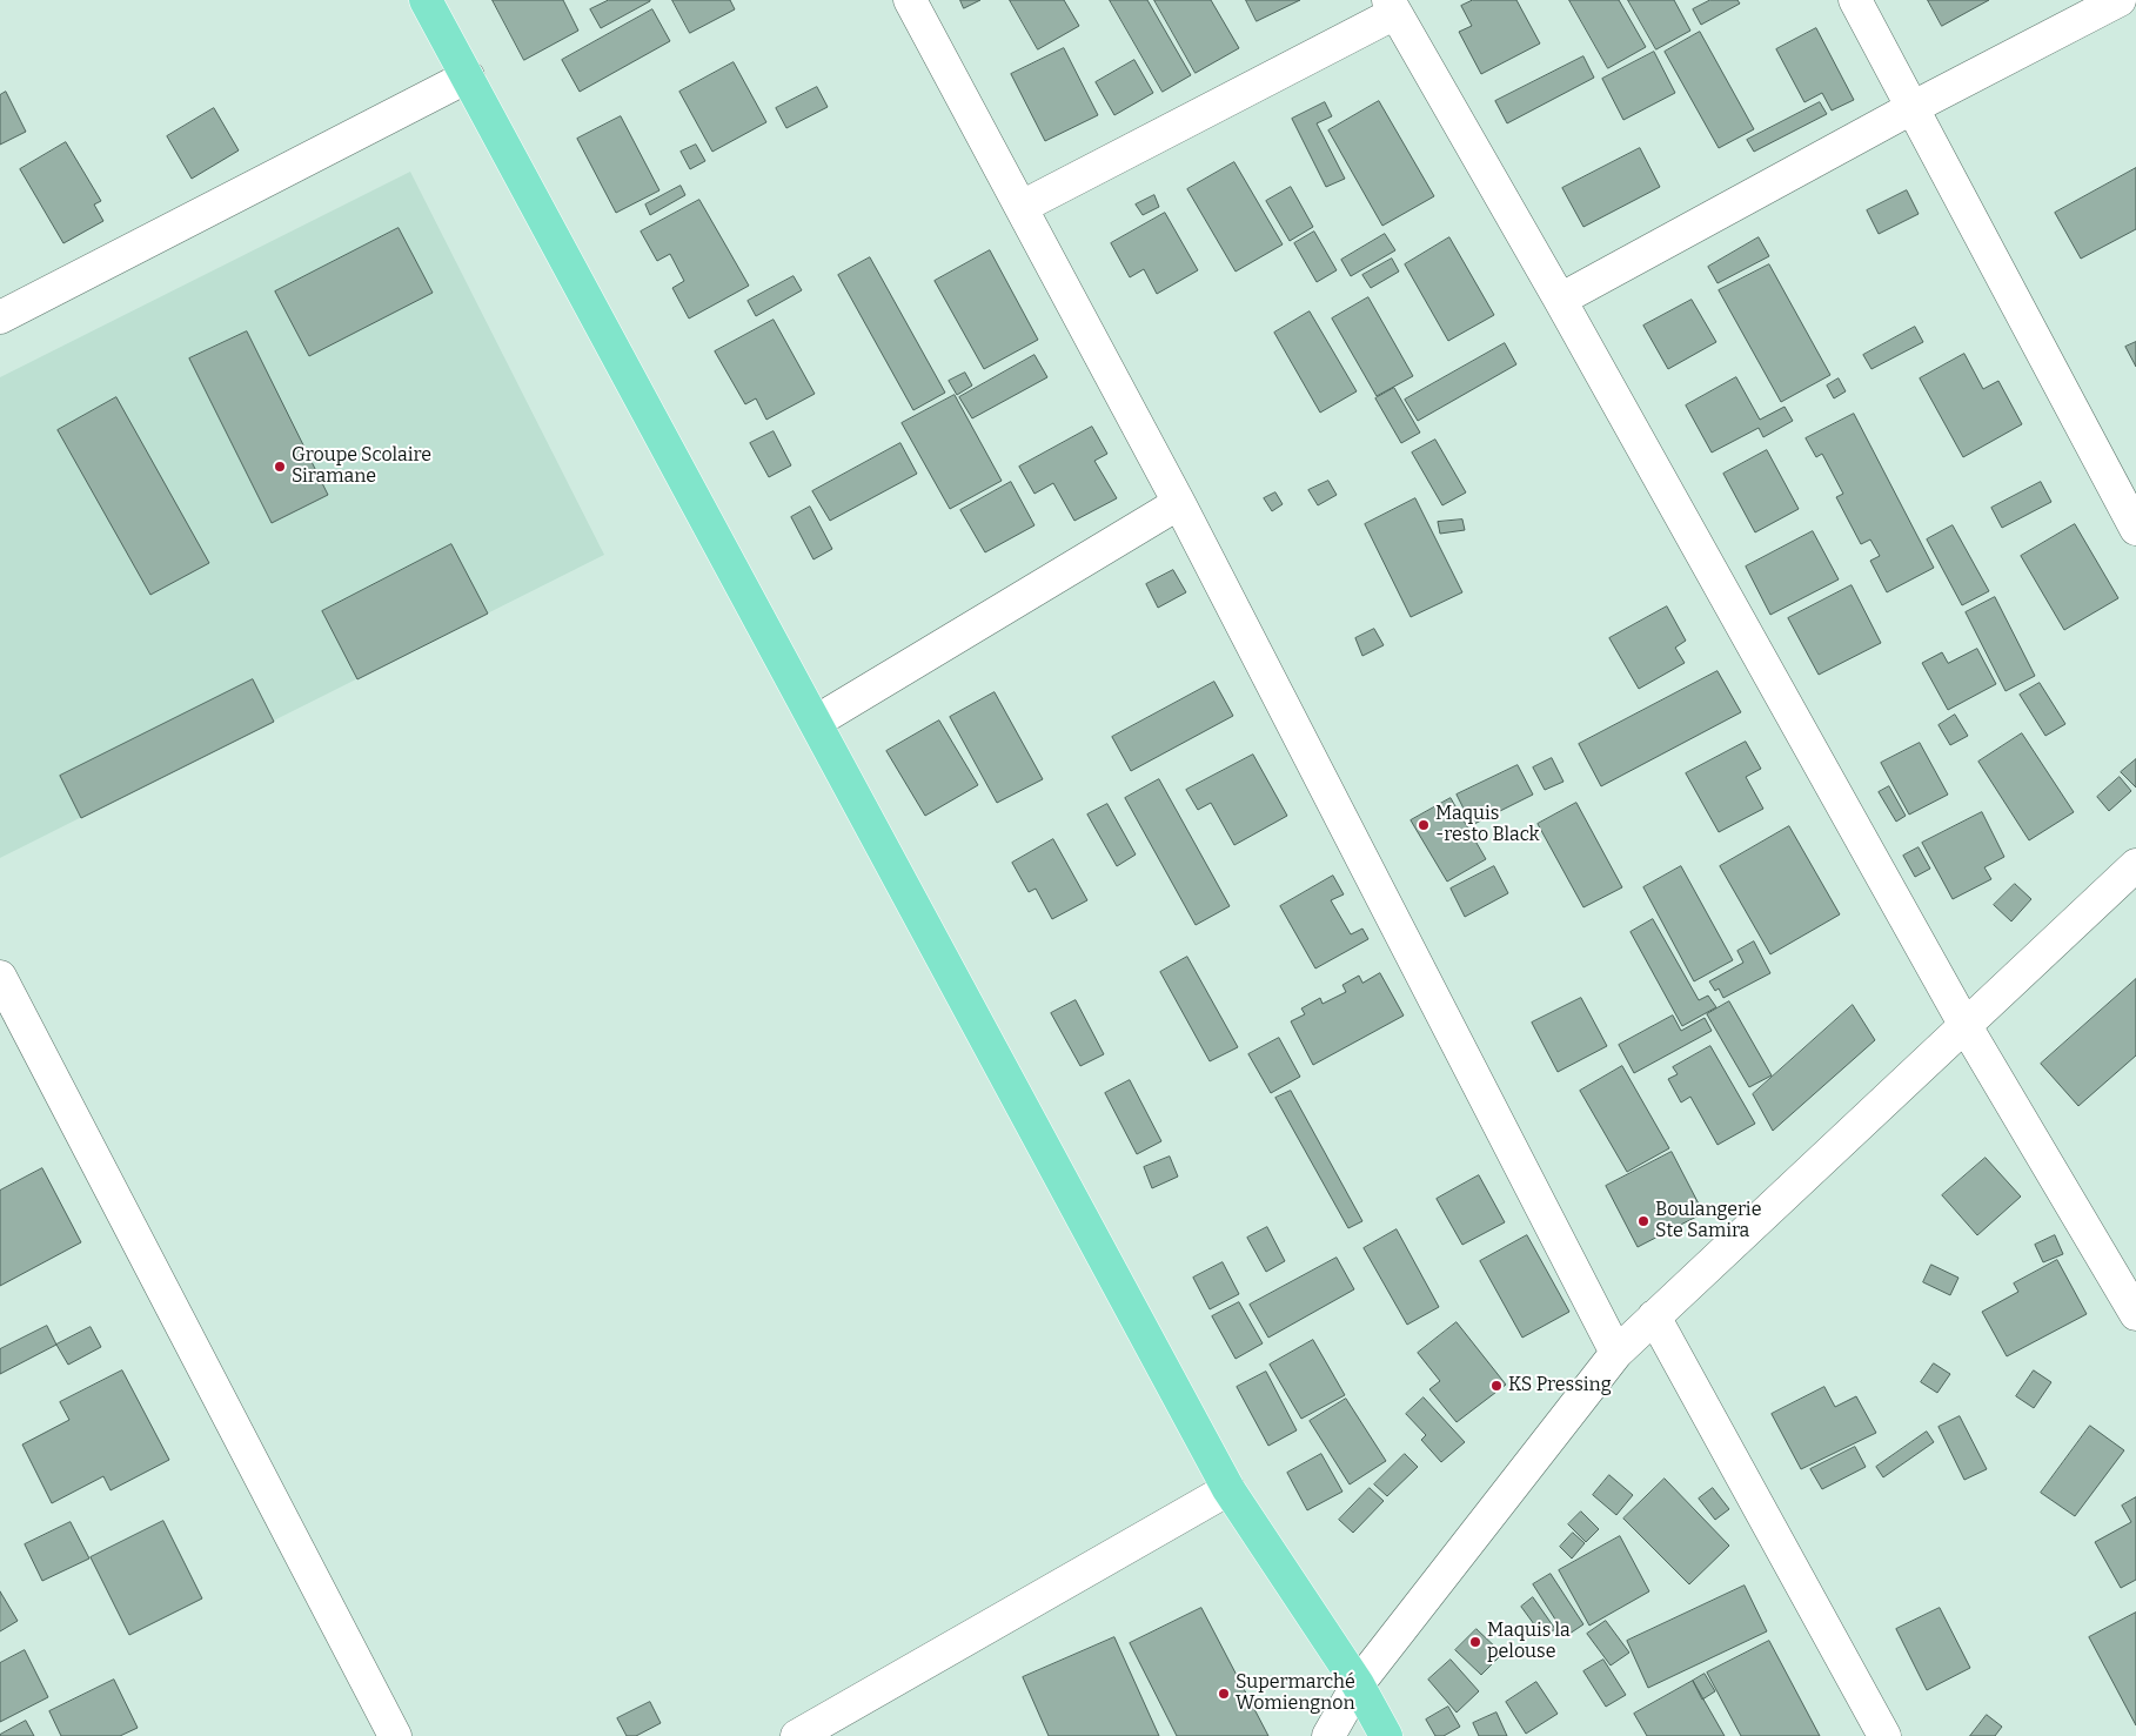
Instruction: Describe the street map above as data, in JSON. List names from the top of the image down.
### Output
{
  "places": [
    "Groupe Scolaire Siramane",
    "Maquis -resto Black",
    "Boulangerie Ste Samira",
    "KS Pressing",
    "Maquis la pelouse",
    "Supermarché Womiengnon"
  ]
}
